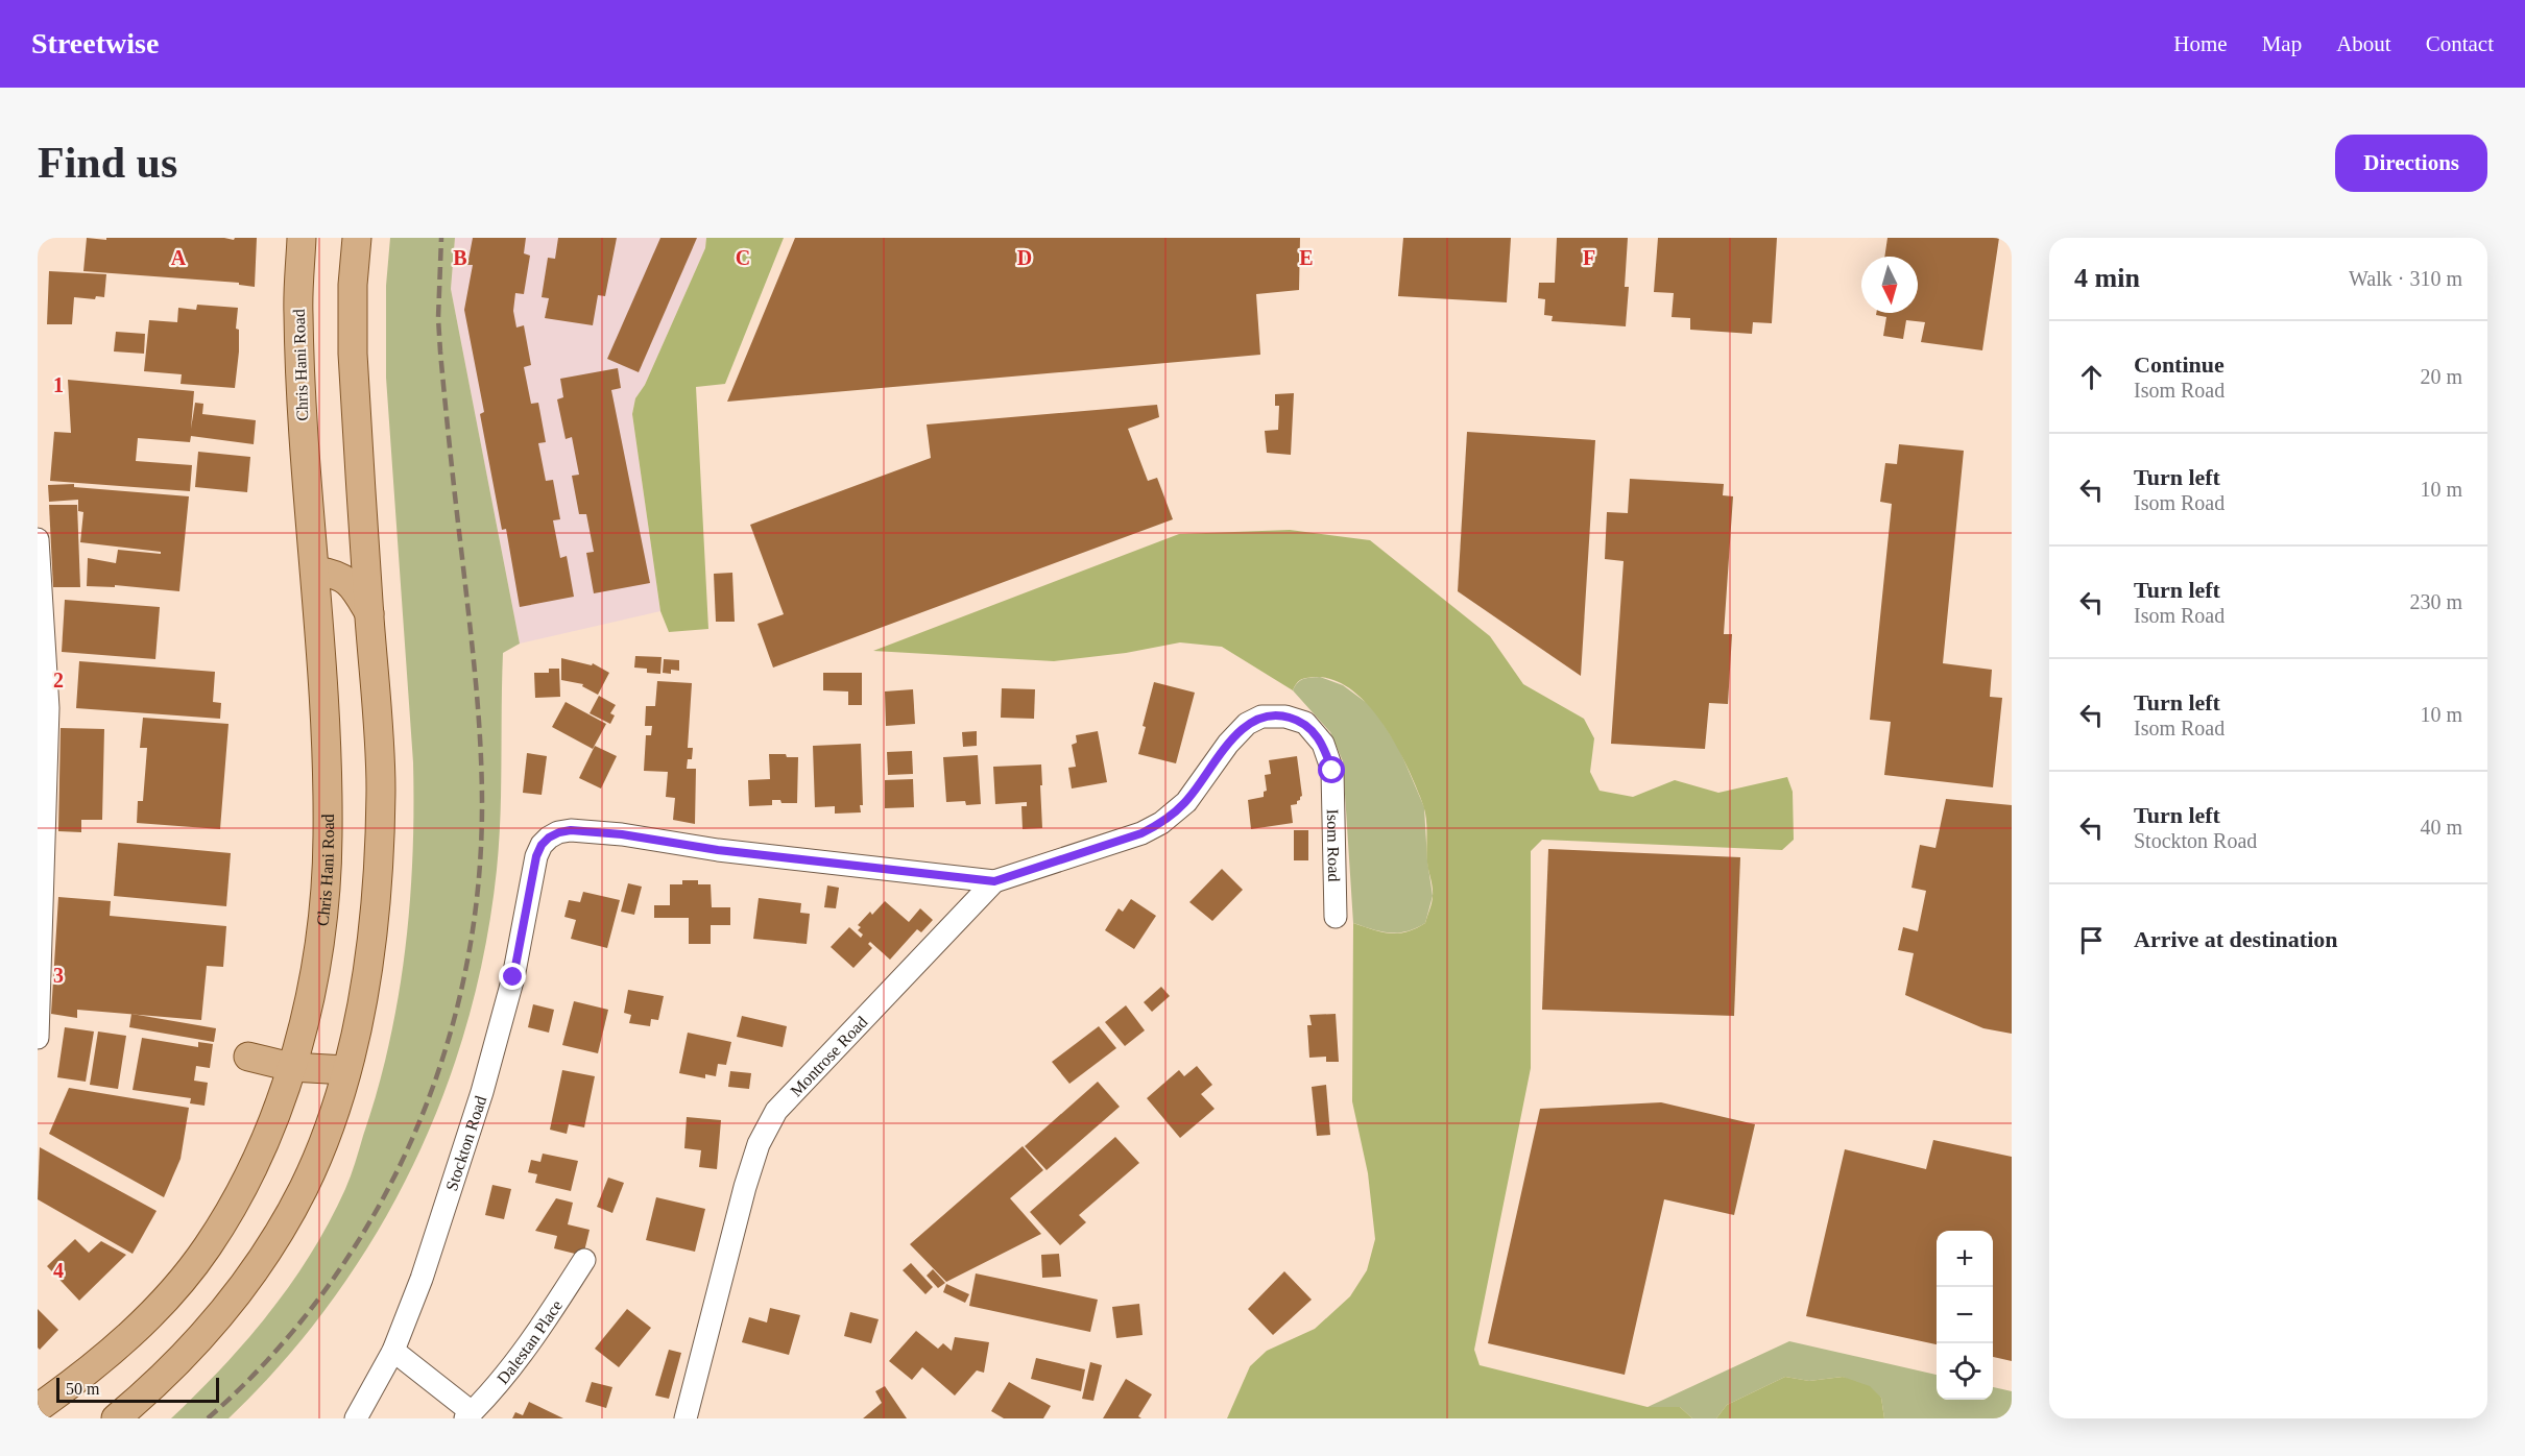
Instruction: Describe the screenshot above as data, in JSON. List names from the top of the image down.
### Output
{
  "streets": {
    "main road": ["Chris Hani Road"],
    "street": [
      "Isom Road",
      "Montrose Road",
      "Stockton Road",
      "Dalestan Place"
    ]
  },
  "crossings": [
    ["Isom Road", "Montrose Road"],
    ["Isom Road", "Stockton Road"]
  ],
  "scale_bar": "50 m",
  "north": "bottom",
  "page": {
    "header": "Streetwise",
    "nav": [
      "Home",
      "Map",
      "About",
      "Contact"
    ],
    "buttons": "Directions",
    "title": "Find us",
    "heading": ["4 min", "Walk · 310 m"],
    "list": [
      ["Continue", "Isom Road", "20 m"],
      ["Turn left", "Isom Road", "10 m"],
      ["Turn left", "Isom Road", "230 m"],
      ["Turn left", "Isom Road", "10 m"],
      ["Turn left", "Stockton Road", "40 m"],
      "Arrive at destination"
    ],
    "map_buttons": ["+", "−"],
    "scale": "50 m"
  },
  "grid": {
    "columns": [
      "A",
      "B",
      "C",
      "D",
      "E",
      "F"
    ],
    "rows": [
      "1",
      "2",
      "3",
      "4"
    ]
  }
}
